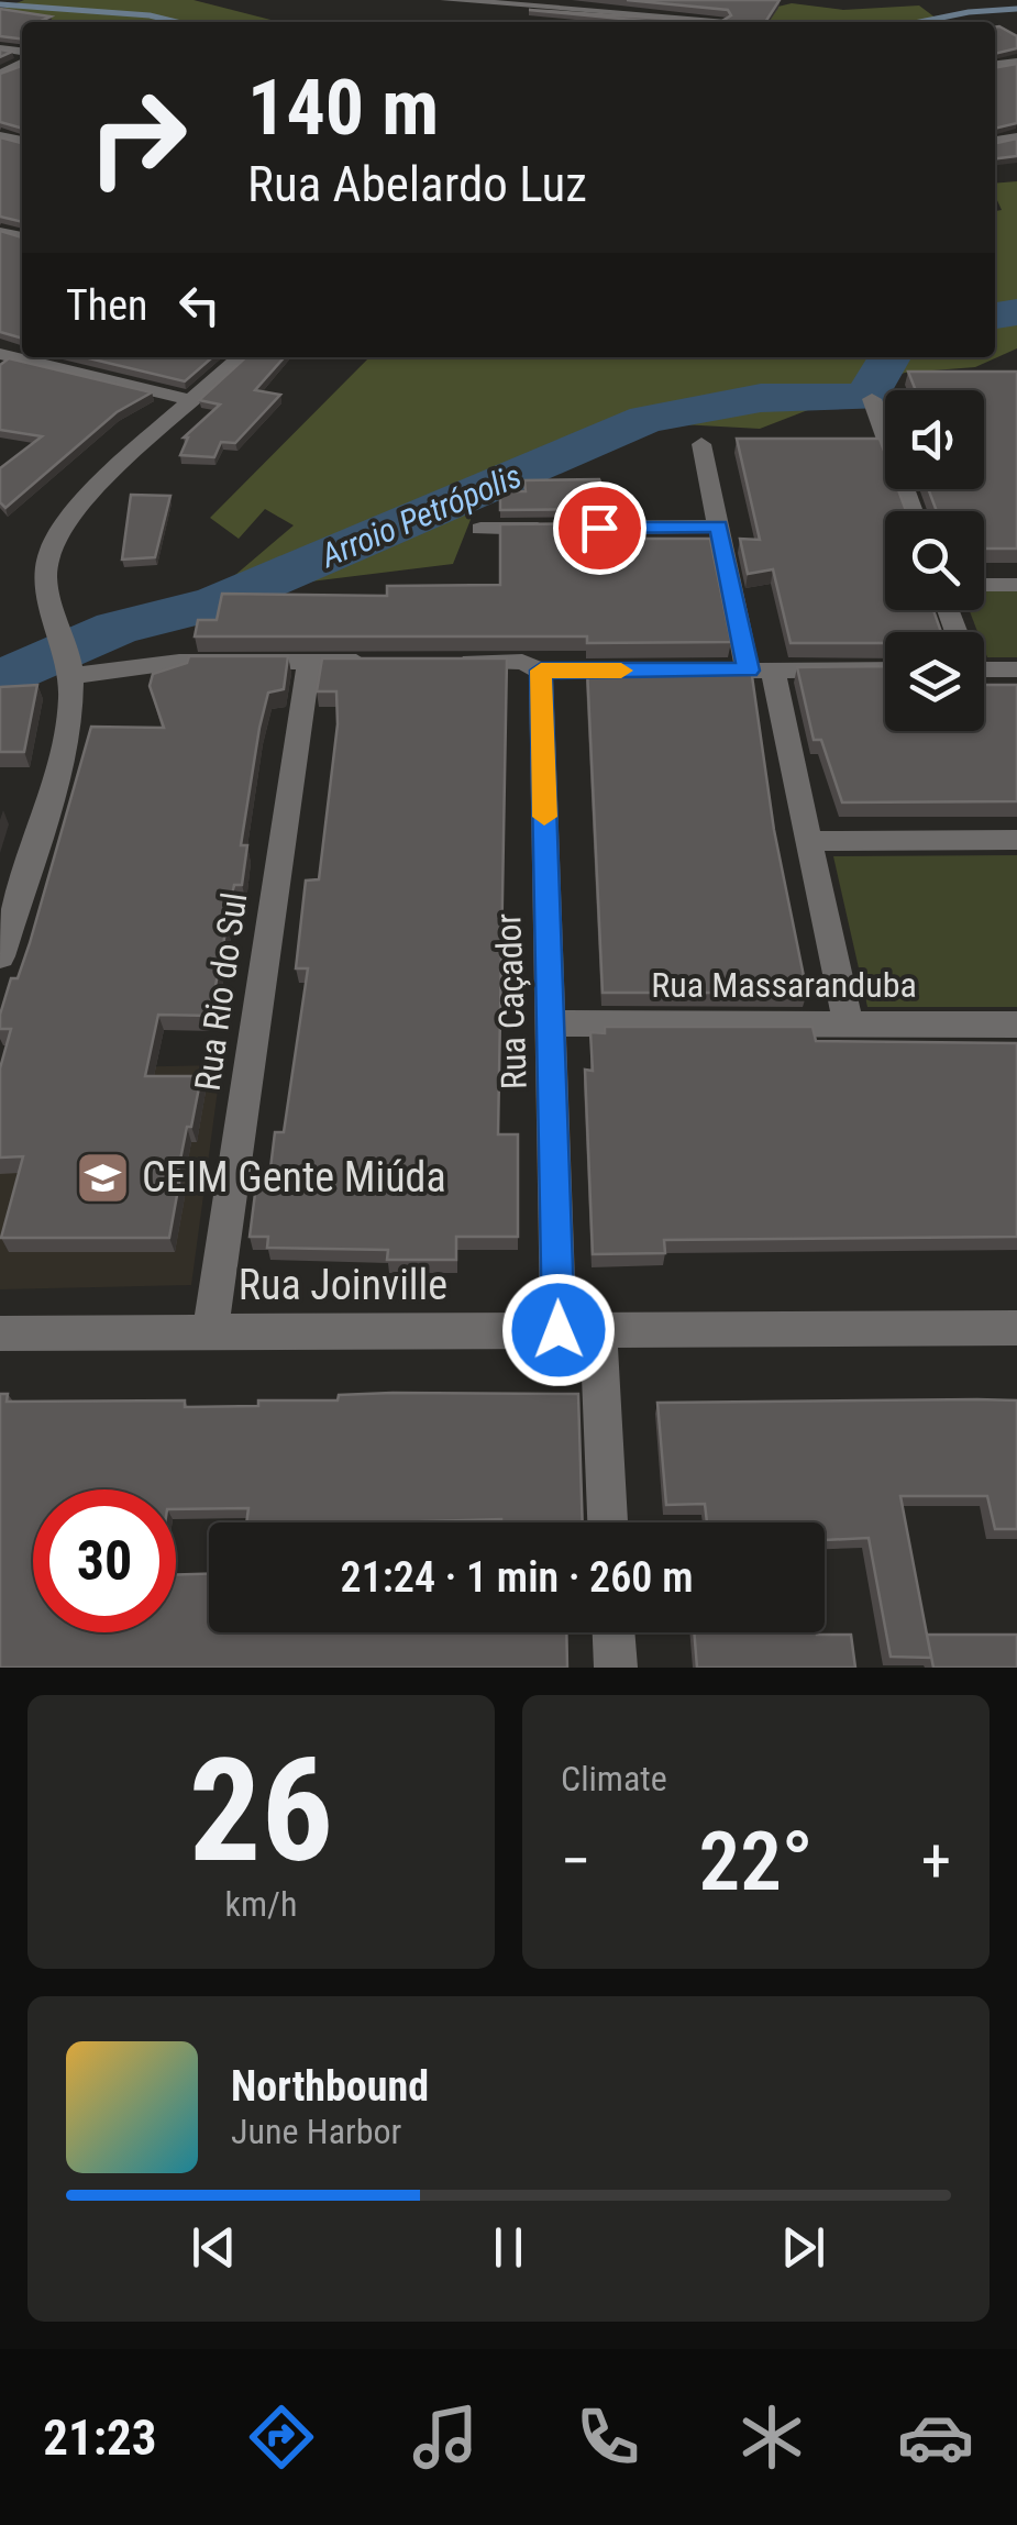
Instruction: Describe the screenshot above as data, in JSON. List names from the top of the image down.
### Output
{
  "streets": {
    "street": [
      "Rua Massaranduba",
      "Rua Rio do Sul",
      "Rua Caçador",
      "Rua Joinville"
    ]
  },
  "crossings": [
    ["Rua Massaranduba", "Rua Caçador"],
    ["Rua Rio do Sul", "Rua Joinville"],
    ["Rua Caçador", "Rua Joinville"]
  ],
  "water": ["Arroio Petrópolis"],
  "places": {
    "school or university": ["CEIM Gente Miúda"]
  },
  "page": {
    "turn": ["140 m", "Rua Abelardo Luz"],
    "then": "Then",
    "limit": "30",
    "trip": "21:24 · 1 min · 260 m",
    "tile": [
      ["26", "km/h"],
      "Climate"
    ],
    "heat": ["−", "22°", "+"],
    "song": ["Northbound", "June Harbor"],
    "tabs": "21:23"
  }
}
